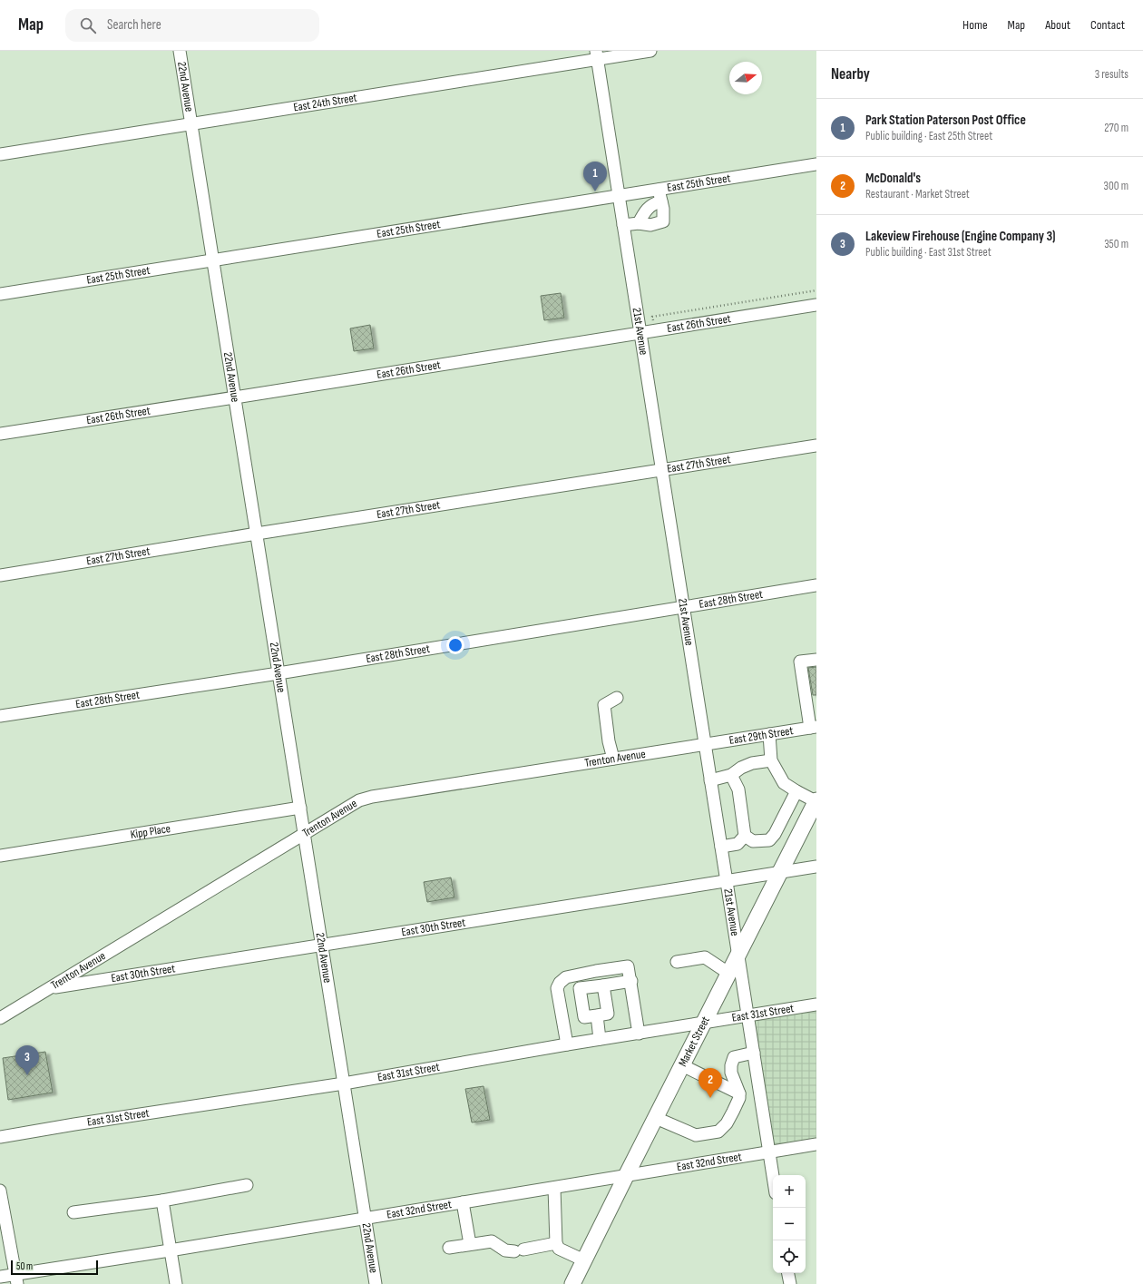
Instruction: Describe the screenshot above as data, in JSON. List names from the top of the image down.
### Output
{
  "streets": {
    "main road": ["Market Street"],
    "street": [
      "22nd Avenue",
      "East 24th Street",
      "East 25th Street",
      "East 26th Street",
      "21st Avenue",
      "East 27th Street",
      "East 28th Street",
      "East 29th Street",
      "Trenton Avenue",
      "Kipp Place",
      "East 30th Street",
      "East 31st Street",
      "East 32nd Street"
    ]
  },
  "crossings": [
    ["22nd Avenue", "East 24th Street"],
    ["22nd Avenue", "East 25th Street"],
    ["22nd Avenue", "East 26th Street"],
    ["22nd Avenue", "East 27th Street"],
    ["22nd Avenue", "East 28th Street"],
    ["22nd Avenue", "Trenton Avenue"],
    ["22nd Avenue", "Kipp Place"],
    ["22nd Avenue", "East 30th Street"],
    ["22nd Avenue", "East 31st Street"],
    ["22nd Avenue", "East 32nd Street"],
    ["East 24th Street", "21st Avenue"],
    ["East 25th Street", "21st Avenue"],
    ["East 26th Street", "21st Avenue"],
    ["21st Avenue", "East 27th Street"],
    ["21st Avenue", "East 28th Street"],
    ["21st Avenue", "East 29th Street"],
    ["21st Avenue", "Trenton Avenue"],
    ["21st Avenue", "East 30th Street"],
    ["21st Avenue", "East 31st Street"],
    ["21st Avenue", "Market Street"],
    ["21st Avenue", "East 32nd Street"],
    ["East 29th Street", "Trenton Avenue"],
    ["Trenton Avenue", "East 30th Street"],
    ["East 30th Street", "Market Street"],
    ["East 31st Street", "Market Street"],
    ["Market Street", "East 32nd Street"]
  ],
  "scale_bar": "50 m",
  "north": "right",
  "page": {
    "header": "Map",
    "search": "Search here",
    "nav": [
      "Home",
      "Map",
      "About",
      "Contact"
    ],
    "heading": ["Nearby", "3 results"],
    "list": [
      {
        "mark": "1",
        "name": "Park Station Paterson Post Office",
        "note": "Public building · East 25th Street",
        "value": "270 m"
      },
      {
        "mark": "2",
        "name": "McDonald's",
        "note": "Restaurant · Market Street",
        "value": "300 m"
      },
      {
        "mark": "3",
        "name": "Lakeview Firehouse (Engine Company 3)",
        "note": "Public building · East 31st Street",
        "value": "350 m"
      }
    ],
    "pins": ["1", "3", "2"],
    "map_buttons": ["+", "−"],
    "scale": "50 m"
  }
}
